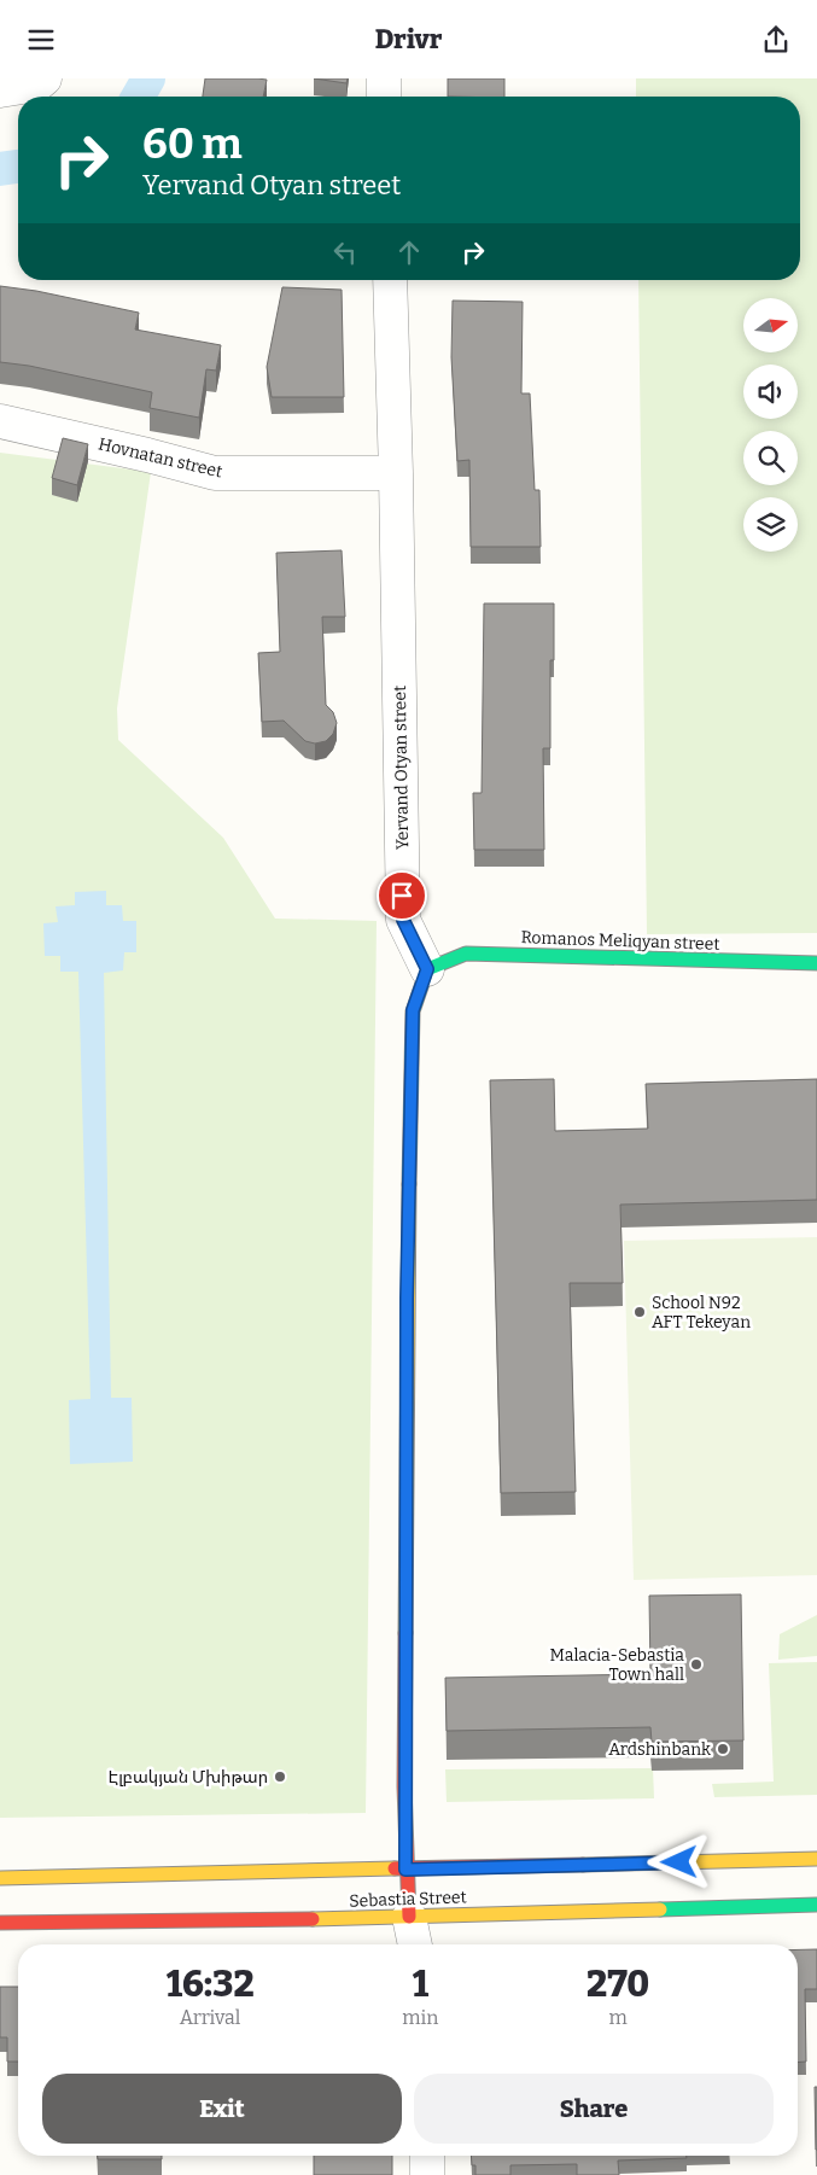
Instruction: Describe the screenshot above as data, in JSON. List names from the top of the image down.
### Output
{
  "streets": {
    "main road": ["Romanos Meliqyan street", "Sebastia Street"],
    "street": ["Hovnatan street", "Yervand Otyan street"]
  },
  "crossings": [
    ["Hovnatan street", "Yervand Otyan street"],
    ["Yervand Otyan street", "Romanos Meliqyan street"]
  ],
  "places": [
    "School N92 AFT Tekeyan",
    "Malacia-Sebastia Town hall",
    "Ardshinbank",
    "Էլբակյան Մխիթար"
  ],
  "north": "right",
  "page": {
    "header": "Drivr",
    "turn": ["60 m", "Yervand Otyan street"],
    "eta": [
      "16:32",
      "Arrival",
      "1",
      "min",
      "270",
      "m"
    ],
    "buttons": ["Exit", "Share"]
  }
}
